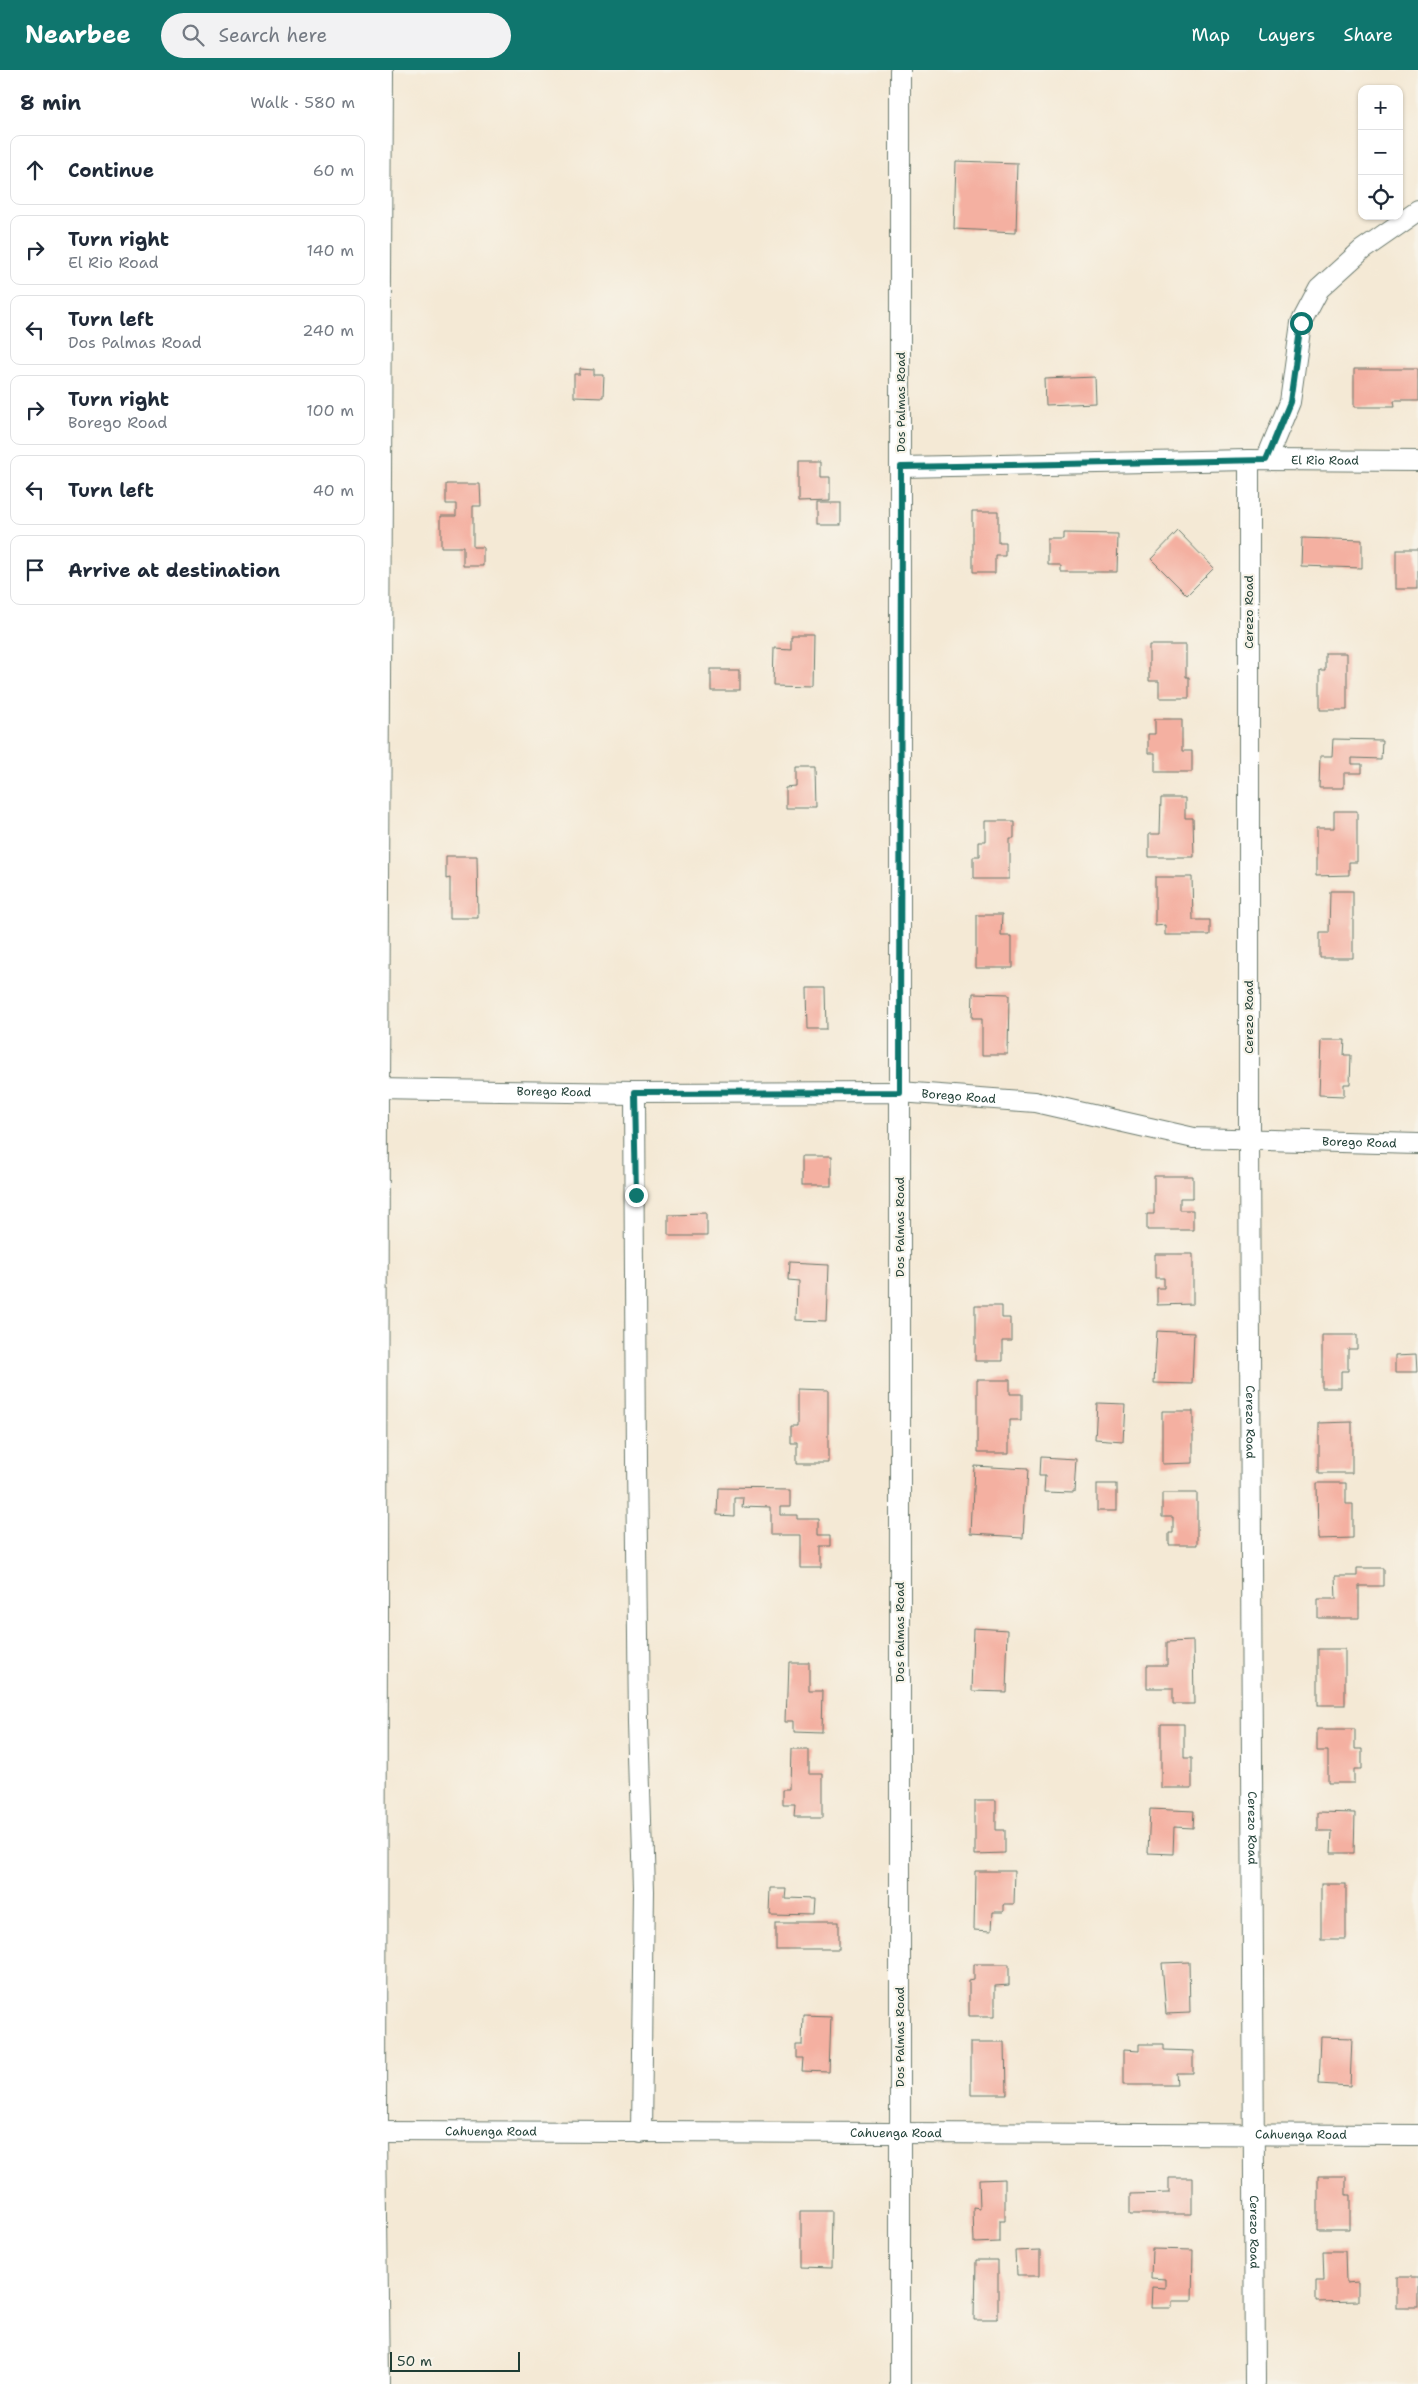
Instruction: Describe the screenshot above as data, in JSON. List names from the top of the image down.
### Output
{
  "streets": {
    "street": [
      "Dos Palmas Road",
      "El Rio Road",
      "Cerezo Road",
      "Borego Road",
      "Cahuenga Road"
    ]
  },
  "crossings": [
    ["Dos Palmas Road", "El Rio Road"],
    ["Dos Palmas Road", "Borego Road"],
    ["Dos Palmas Road", "Cahuenga Road"],
    ["El Rio Road", "Cerezo Road"],
    ["Cerezo Road", "Borego Road"],
    ["Cerezo Road", "Cahuenga Road"]
  ],
  "scale_bar": "50 m",
  "page": {
    "header": "Nearbee",
    "search": "Search here",
    "nav": ["Map", "Layers", "Share"],
    "heading": ["8 min", "Walk · 580 m"],
    "map_buttons": ["+", "−"],
    "list": [
      ["Continue", "60 m"],
      ["Turn right", "El Rio Road", "140 m"],
      ["Turn left", "Dos Palmas Road", "240 m"],
      ["Turn right", "Borego Road", "100 m"],
      ["Turn left", "40 m"],
      "Arrive at destination"
    ],
    "scale": "50 m"
  }
}
